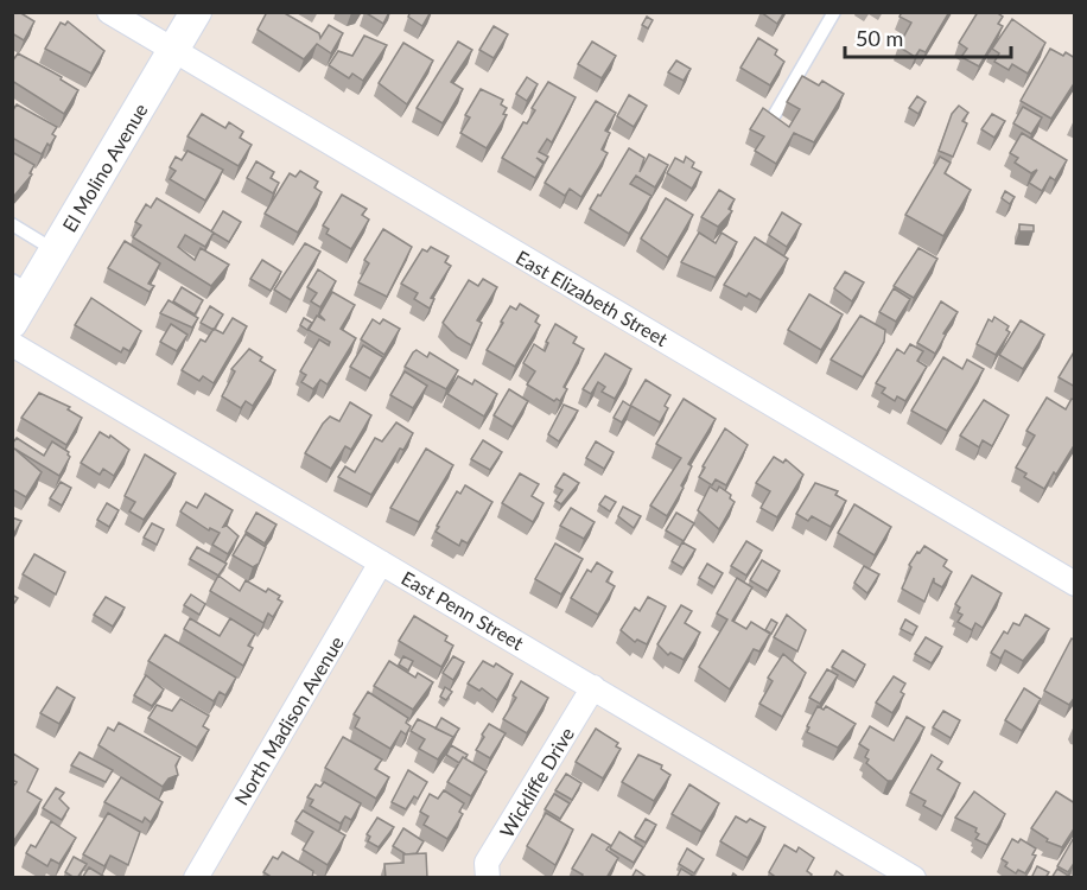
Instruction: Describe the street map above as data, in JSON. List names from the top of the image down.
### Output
{
  "streets": {
    "street": [
      "El Molino Avenue",
      "East Elizabeth Street",
      "East Penn Street",
      "North Madison Avenue",
      "Wickliffe Drive"
    ]
  },
  "crossings": [
    ["El Molino Avenue", "East Elizabeth Street"],
    ["East Penn Street", "North Madison Avenue"],
    ["East Penn Street", "Wickliffe Drive"]
  ],
  "scale_bar": "50 m"
}
